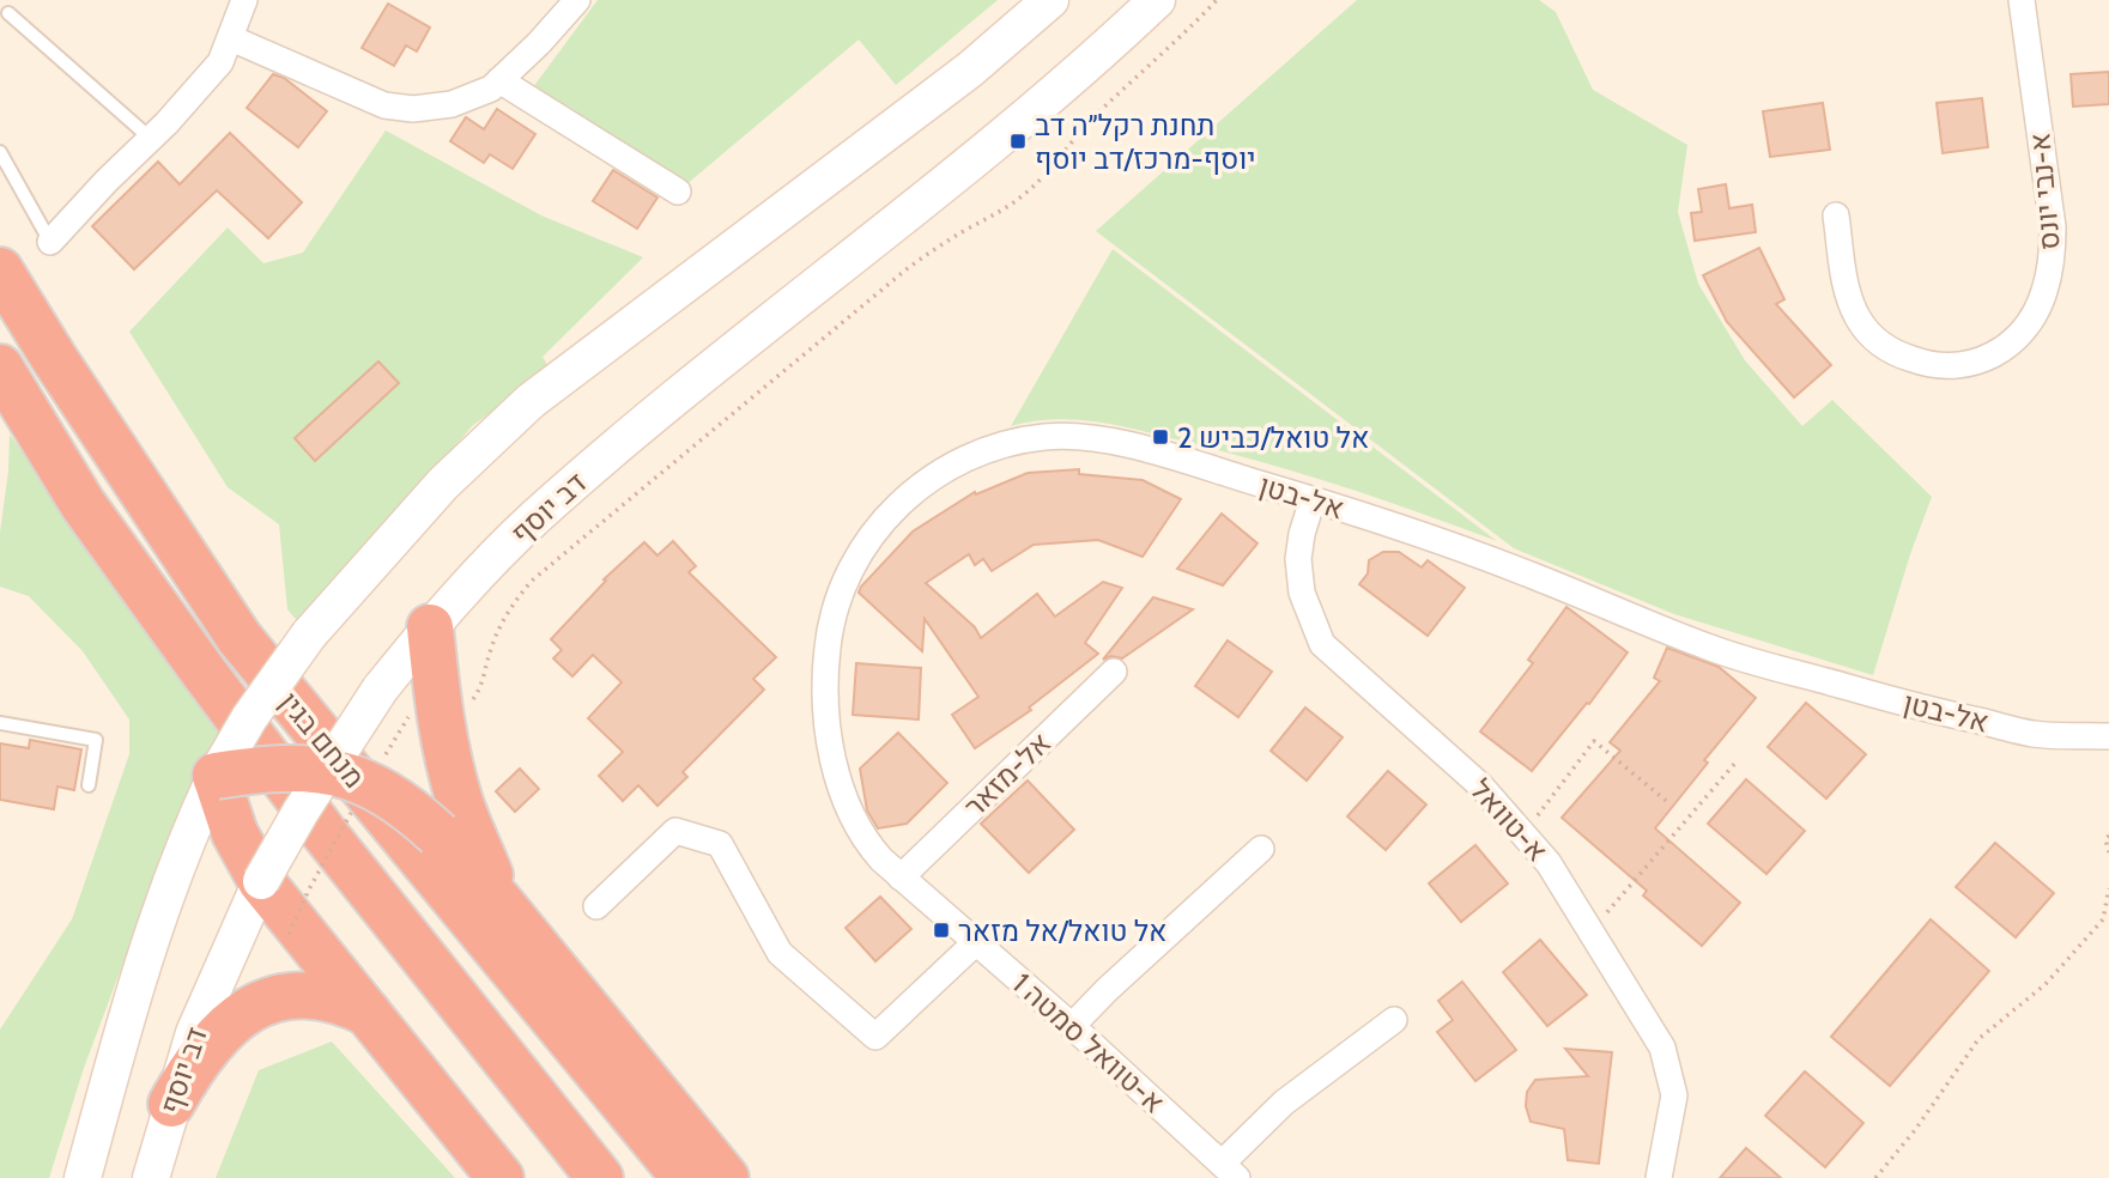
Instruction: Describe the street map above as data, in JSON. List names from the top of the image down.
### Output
{
  "streets": {
    "highway": ["מנחם בגין"],
    "main road": ["דב יוסף"],
    "street": [
      "א-נבי יונס",
      "אל-בטן",
      "אל-מזאר",
      "א-טוואל",
      "א-טוואל סמטה 1"
    ]
  },
  "crossings": [
    ["אל-בטן", "אל-מזאר"],
    ["אל-בטן", "א-טוואל"],
    ["אל-בטן", "א-טוואל סמטה 1"],
    ["אל-מזאר", "א-טוואל סמטה 1"]
  ],
  "places": {
    "transit": ["תחנת רקל״ה דב יוסף-מרכז/דב יוסף", "אל טואל/כביש 2", "אל טואל/אל מזאר"]
  }
}
